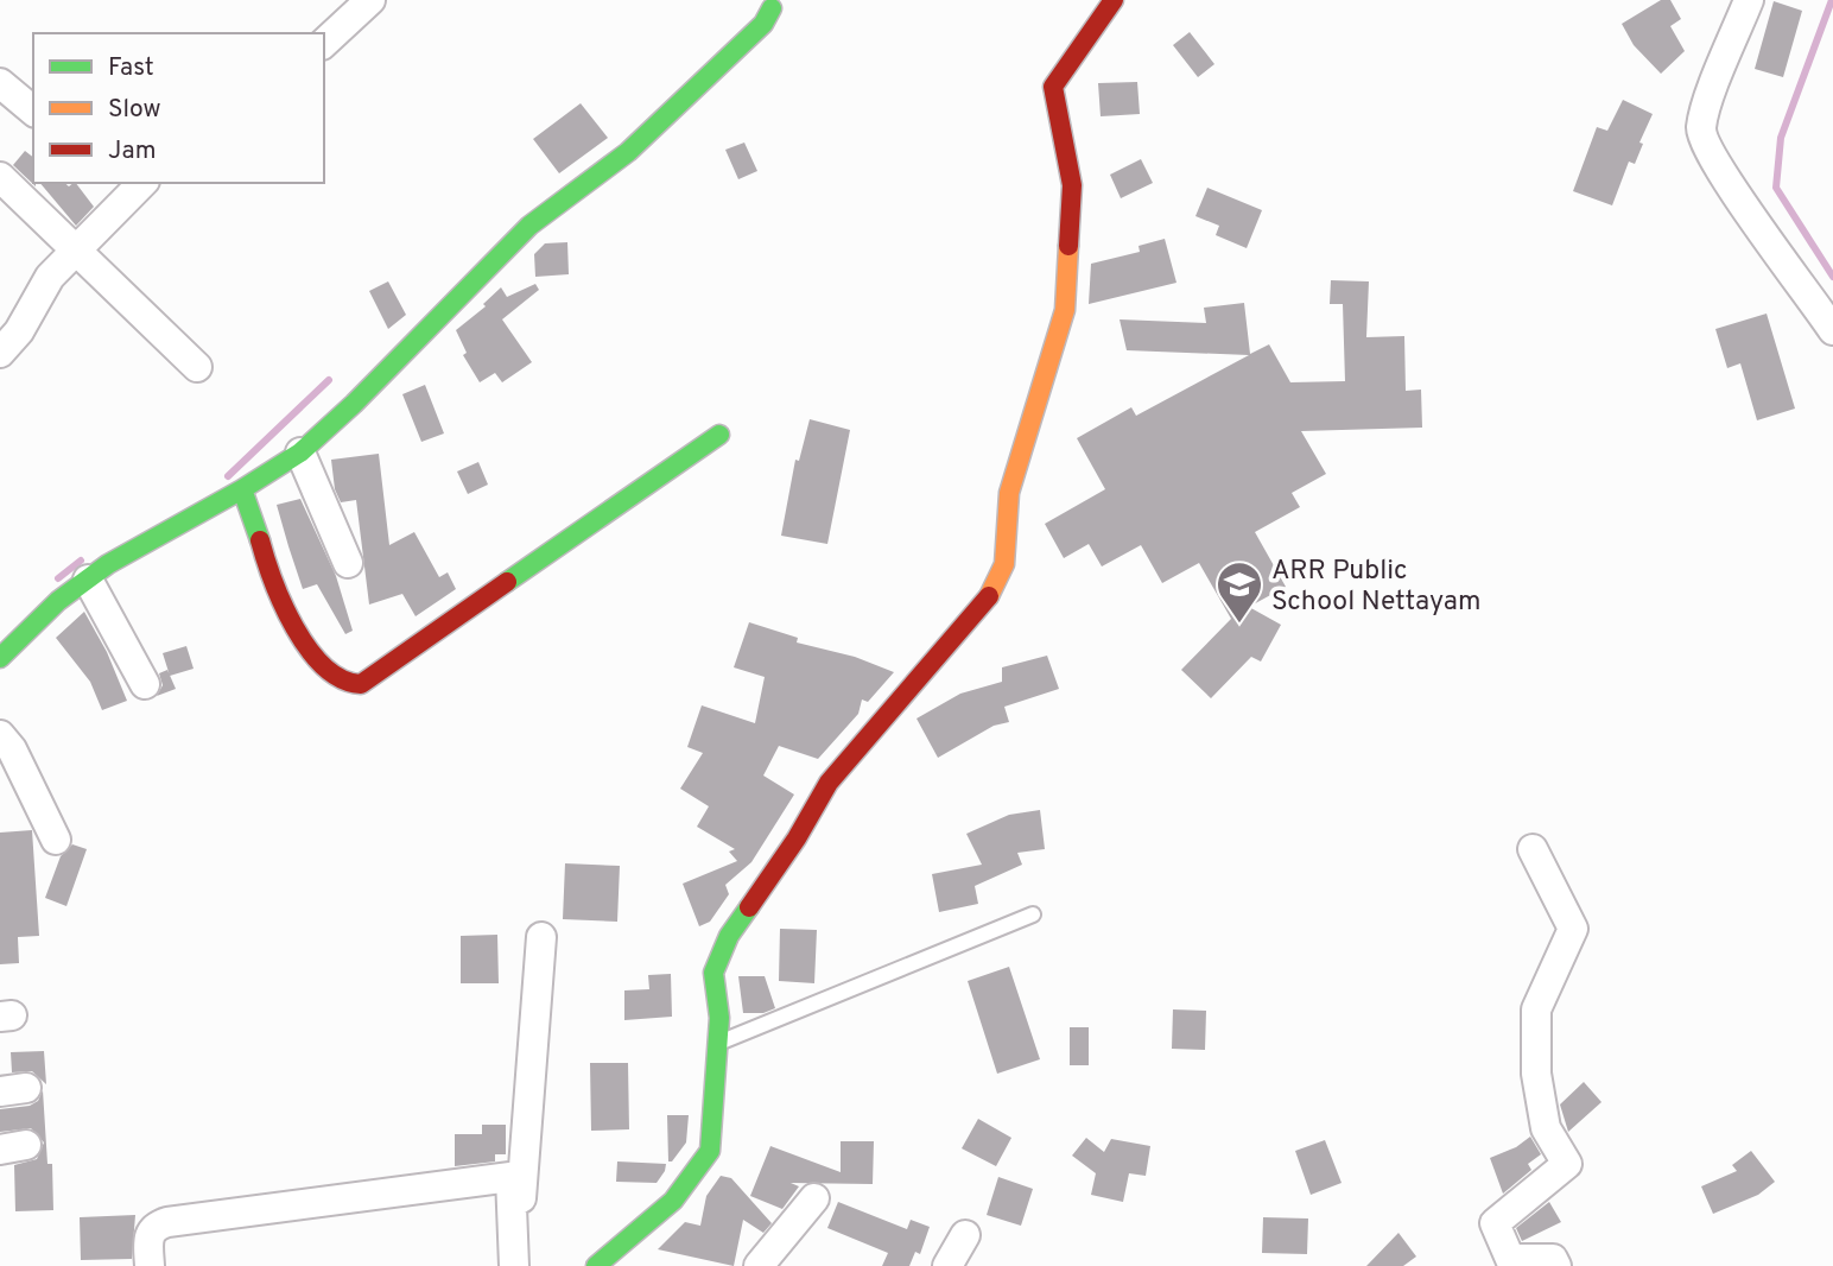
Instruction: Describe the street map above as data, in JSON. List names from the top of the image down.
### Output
{
  "places": {
    "school or university": ["ARR Public School Nettayam"]
  },
  "legend": ["Fast", "Slow", "Jam"]
}
